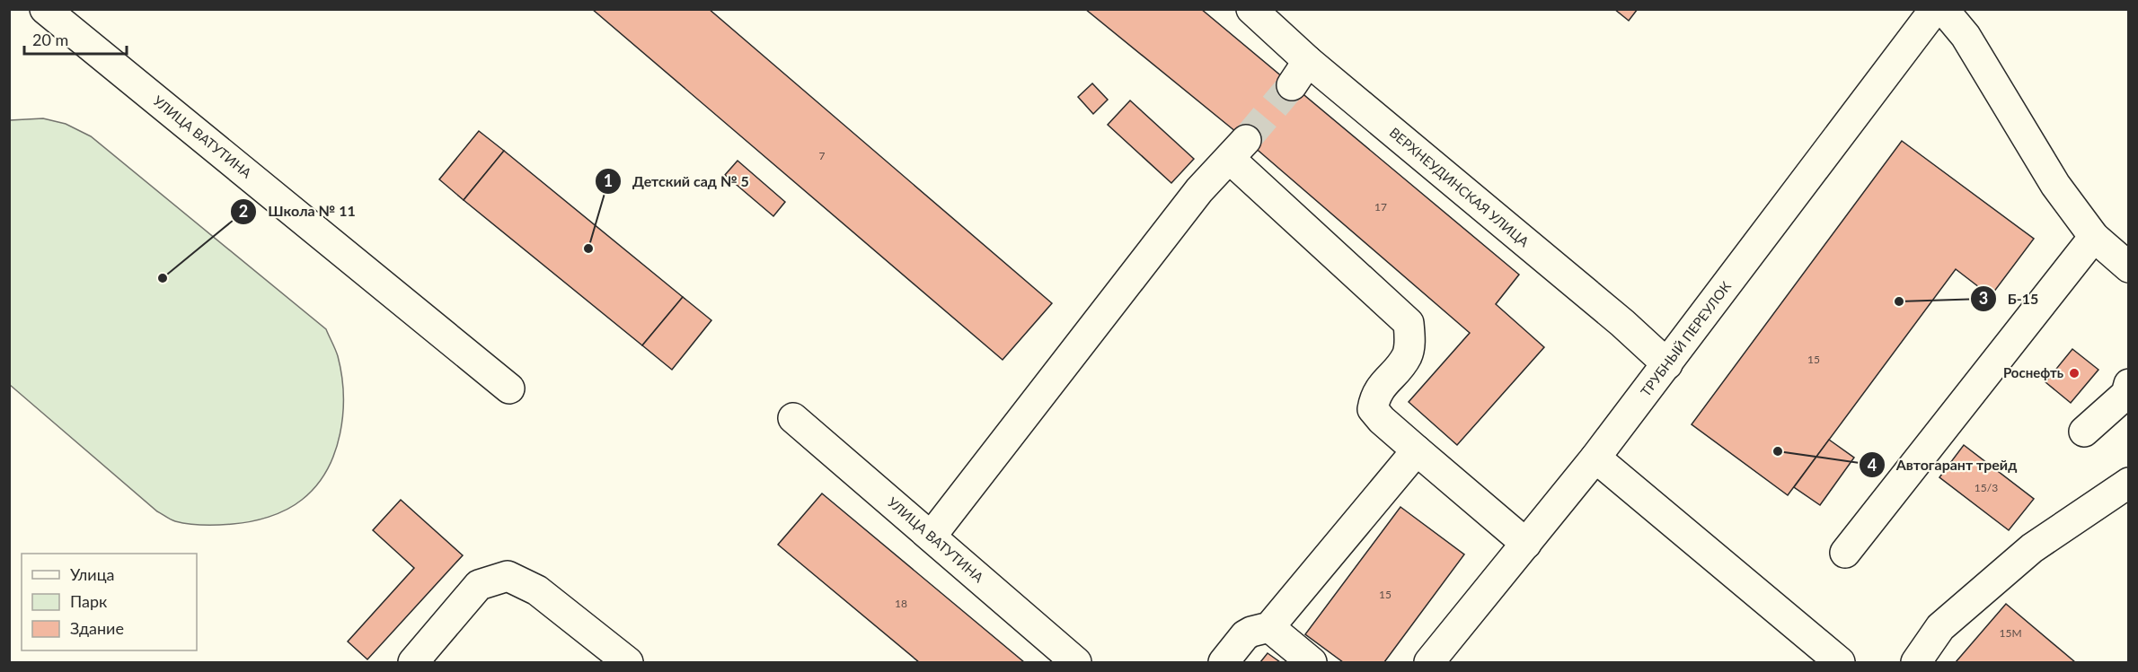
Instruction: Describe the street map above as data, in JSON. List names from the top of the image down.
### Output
{
  "streets": {
    "street": ["УЛИЦА ВАТУТИНА", "ВЕРХНЕУДИНСКАЯ УЛИЦА", "ТРУБНЫЙ ПЕРЕУЛОК"]
  },
  "crossings": [
    ["ВЕРХНЕУДИНСКАЯ УЛИЦА", "ТРУБНЫЙ ПЕРЕУЛОК"]
  ],
  "places": [
    "Детский сад № 5",
    "Школа № 11",
    "Б-15",
    "Роснефть",
    "Автогарант трейд"
  ],
  "house_numbers": [
    "7",
    "17",
    "15",
    "15/3",
    "15",
    "18",
    "15М"
  ],
  "legend": ["Улица", "Парк", "Здание"],
  "scale_bar": "20 m"
}
